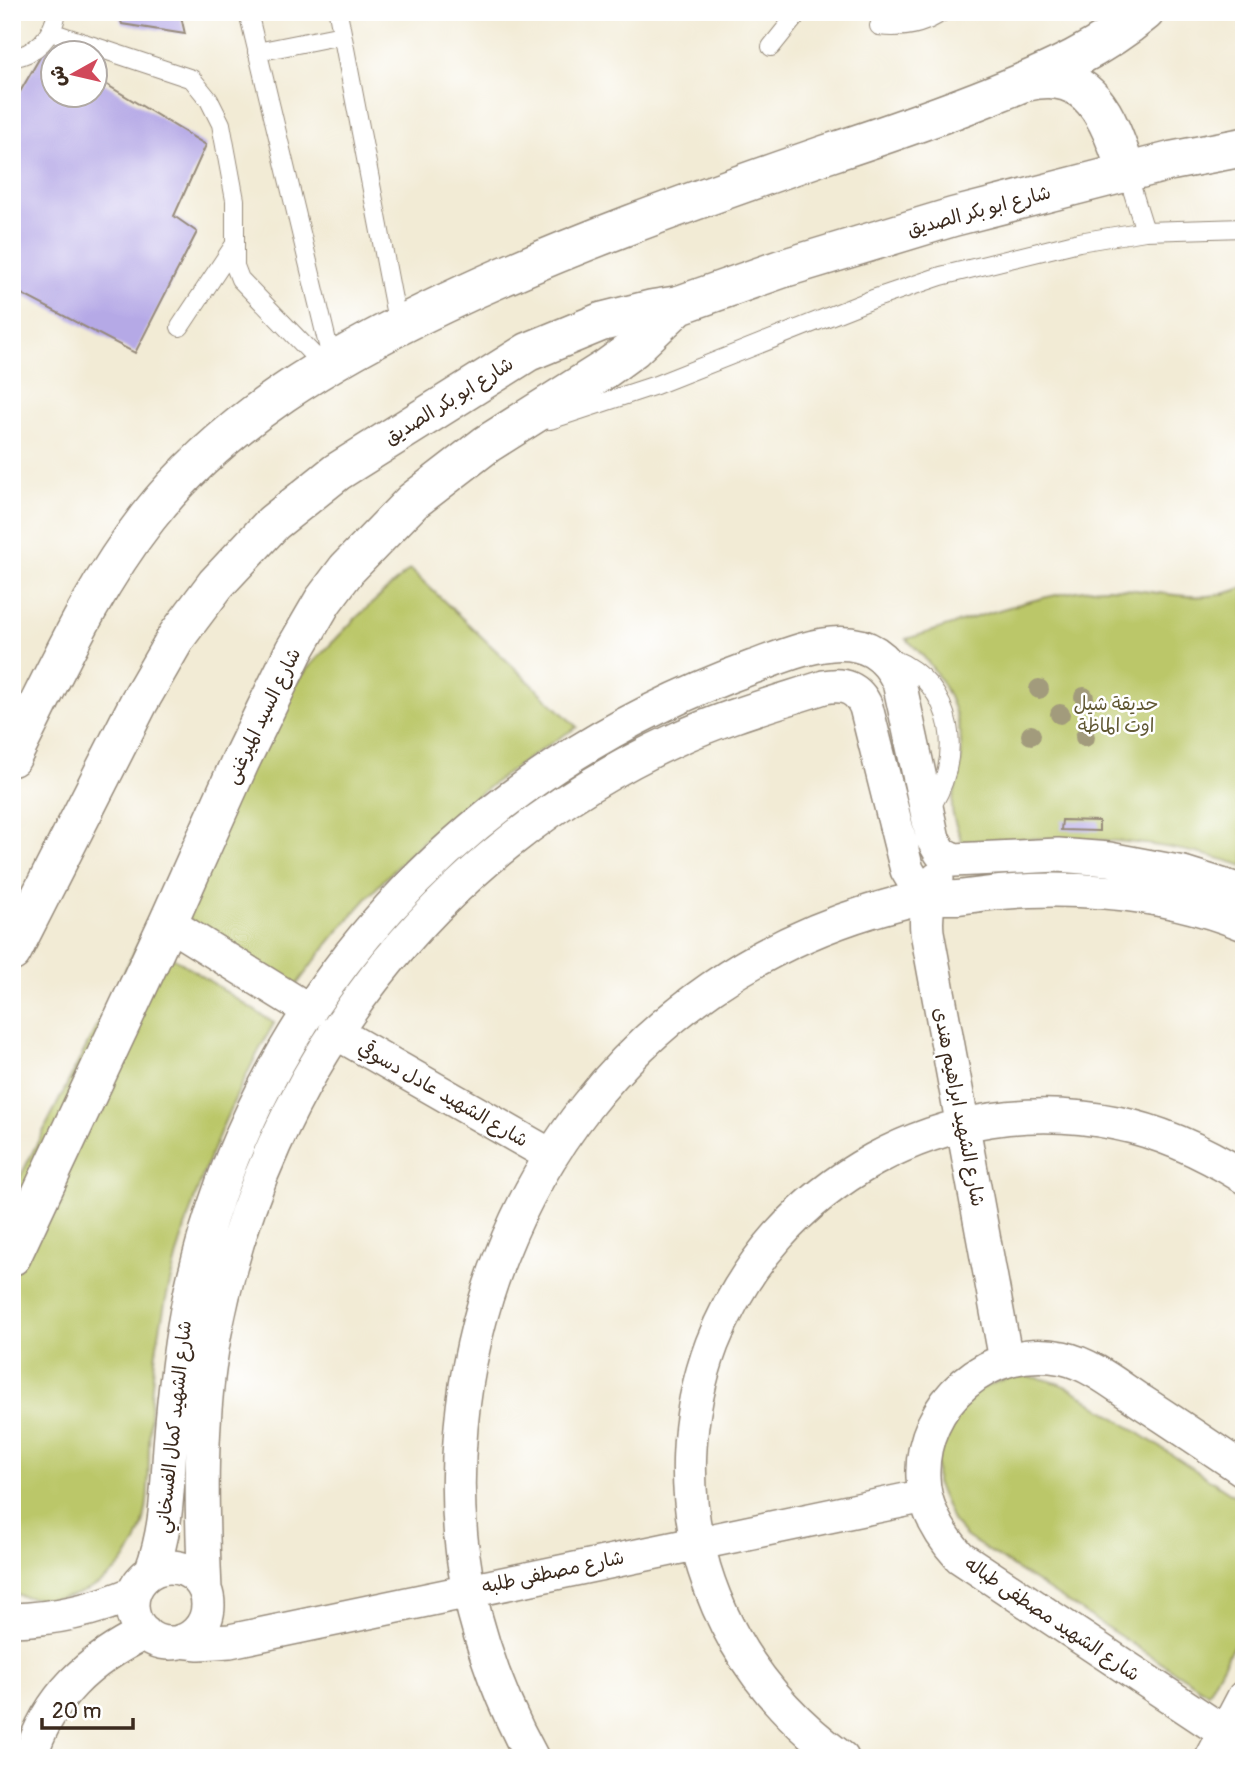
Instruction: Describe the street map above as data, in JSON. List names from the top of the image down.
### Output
{
  "streets": {
    "main road": ["شارع ابو بكر الصديق", "شارع السيد الميرغنى"],
    "street": [
      "شارع الشهيد عادل دسوقي",
      "شارع الشهيد ابراهيم هندى",
      "شارع الشهيد كمال الفسخاني",
      "شارع مصطفى طلبه",
      "شارع الشهيد مصطفى طباله"
    ]
  },
  "crossings": [
    ["شارع ابو بكر الصديق", "شارع السيد الميرغنى"],
    ["شارع الشهيد عادل دسوقي", "شارع الشهيد كمال الفسخاني"],
    ["شارع الشهيد ابراهيم هندى", "شارع الشهيد مصطفى طباله"],
    ["شارع الشهيد كمال الفسخاني", "شارع مصطفى طلبه"],
    ["شارع مصطفى طلبه", "شارع الشهيد مصطفى طباله"]
  ],
  "parks": ["حديقة شيل اوت الماظة"],
  "scale_bar": "20 m",
  "north": "left"
}
